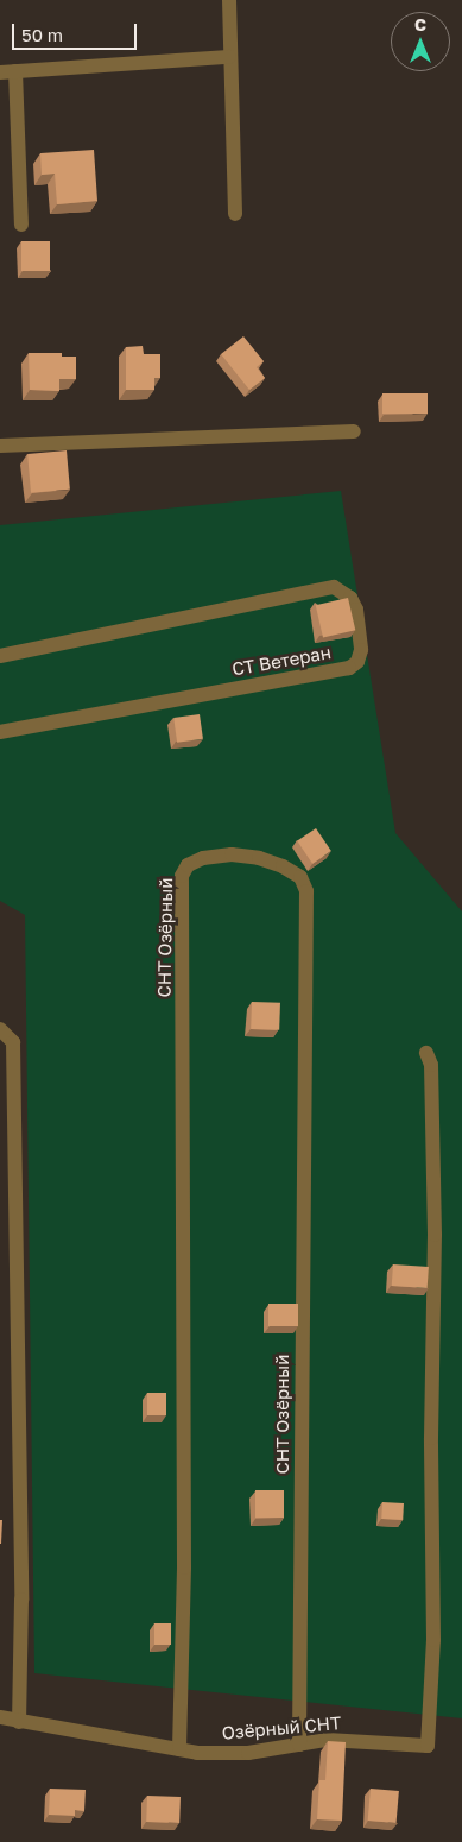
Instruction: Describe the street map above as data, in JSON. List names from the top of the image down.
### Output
{
  "streets": {
    "street": ["СТ Ветеран", "СНТ Озёрный", "Озёрный СНТ"]
  },
  "crossings": [
    ["СНТ Озёрный", "Озёрный СНТ"]
  ],
  "scale_bar": "50 m",
  "north": "top"
}
